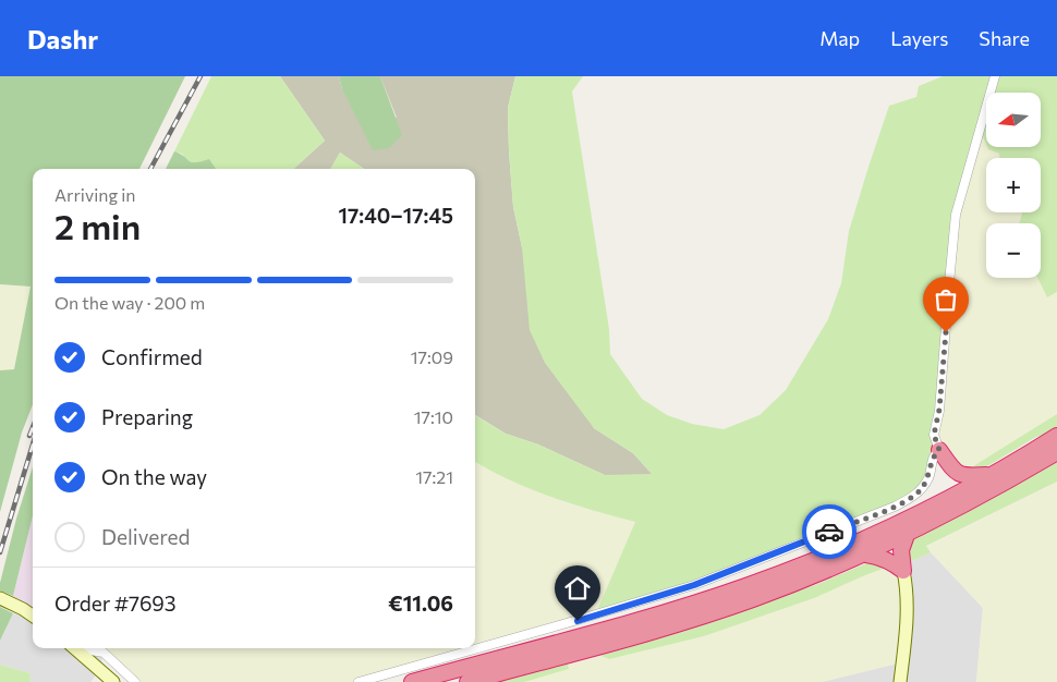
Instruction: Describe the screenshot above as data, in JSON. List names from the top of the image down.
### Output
{
  "north": "left",
  "page": {
    "header": "Dashr",
    "nav": ["Map", "Layers", "Share"],
    "map_buttons": ["+", "−"],
    "heading": ["2 min", "Arriving in", "17:40–17:45"],
    "panel": ["Order #7693", "€11.06"],
    "bar": "On the way · 200 m",
    "list": [
      ["Confirmed", "17:09"],
      ["Preparing", "17:10"],
      ["On the way", "17:21"],
      "Delivered"
    ]
  }
}
